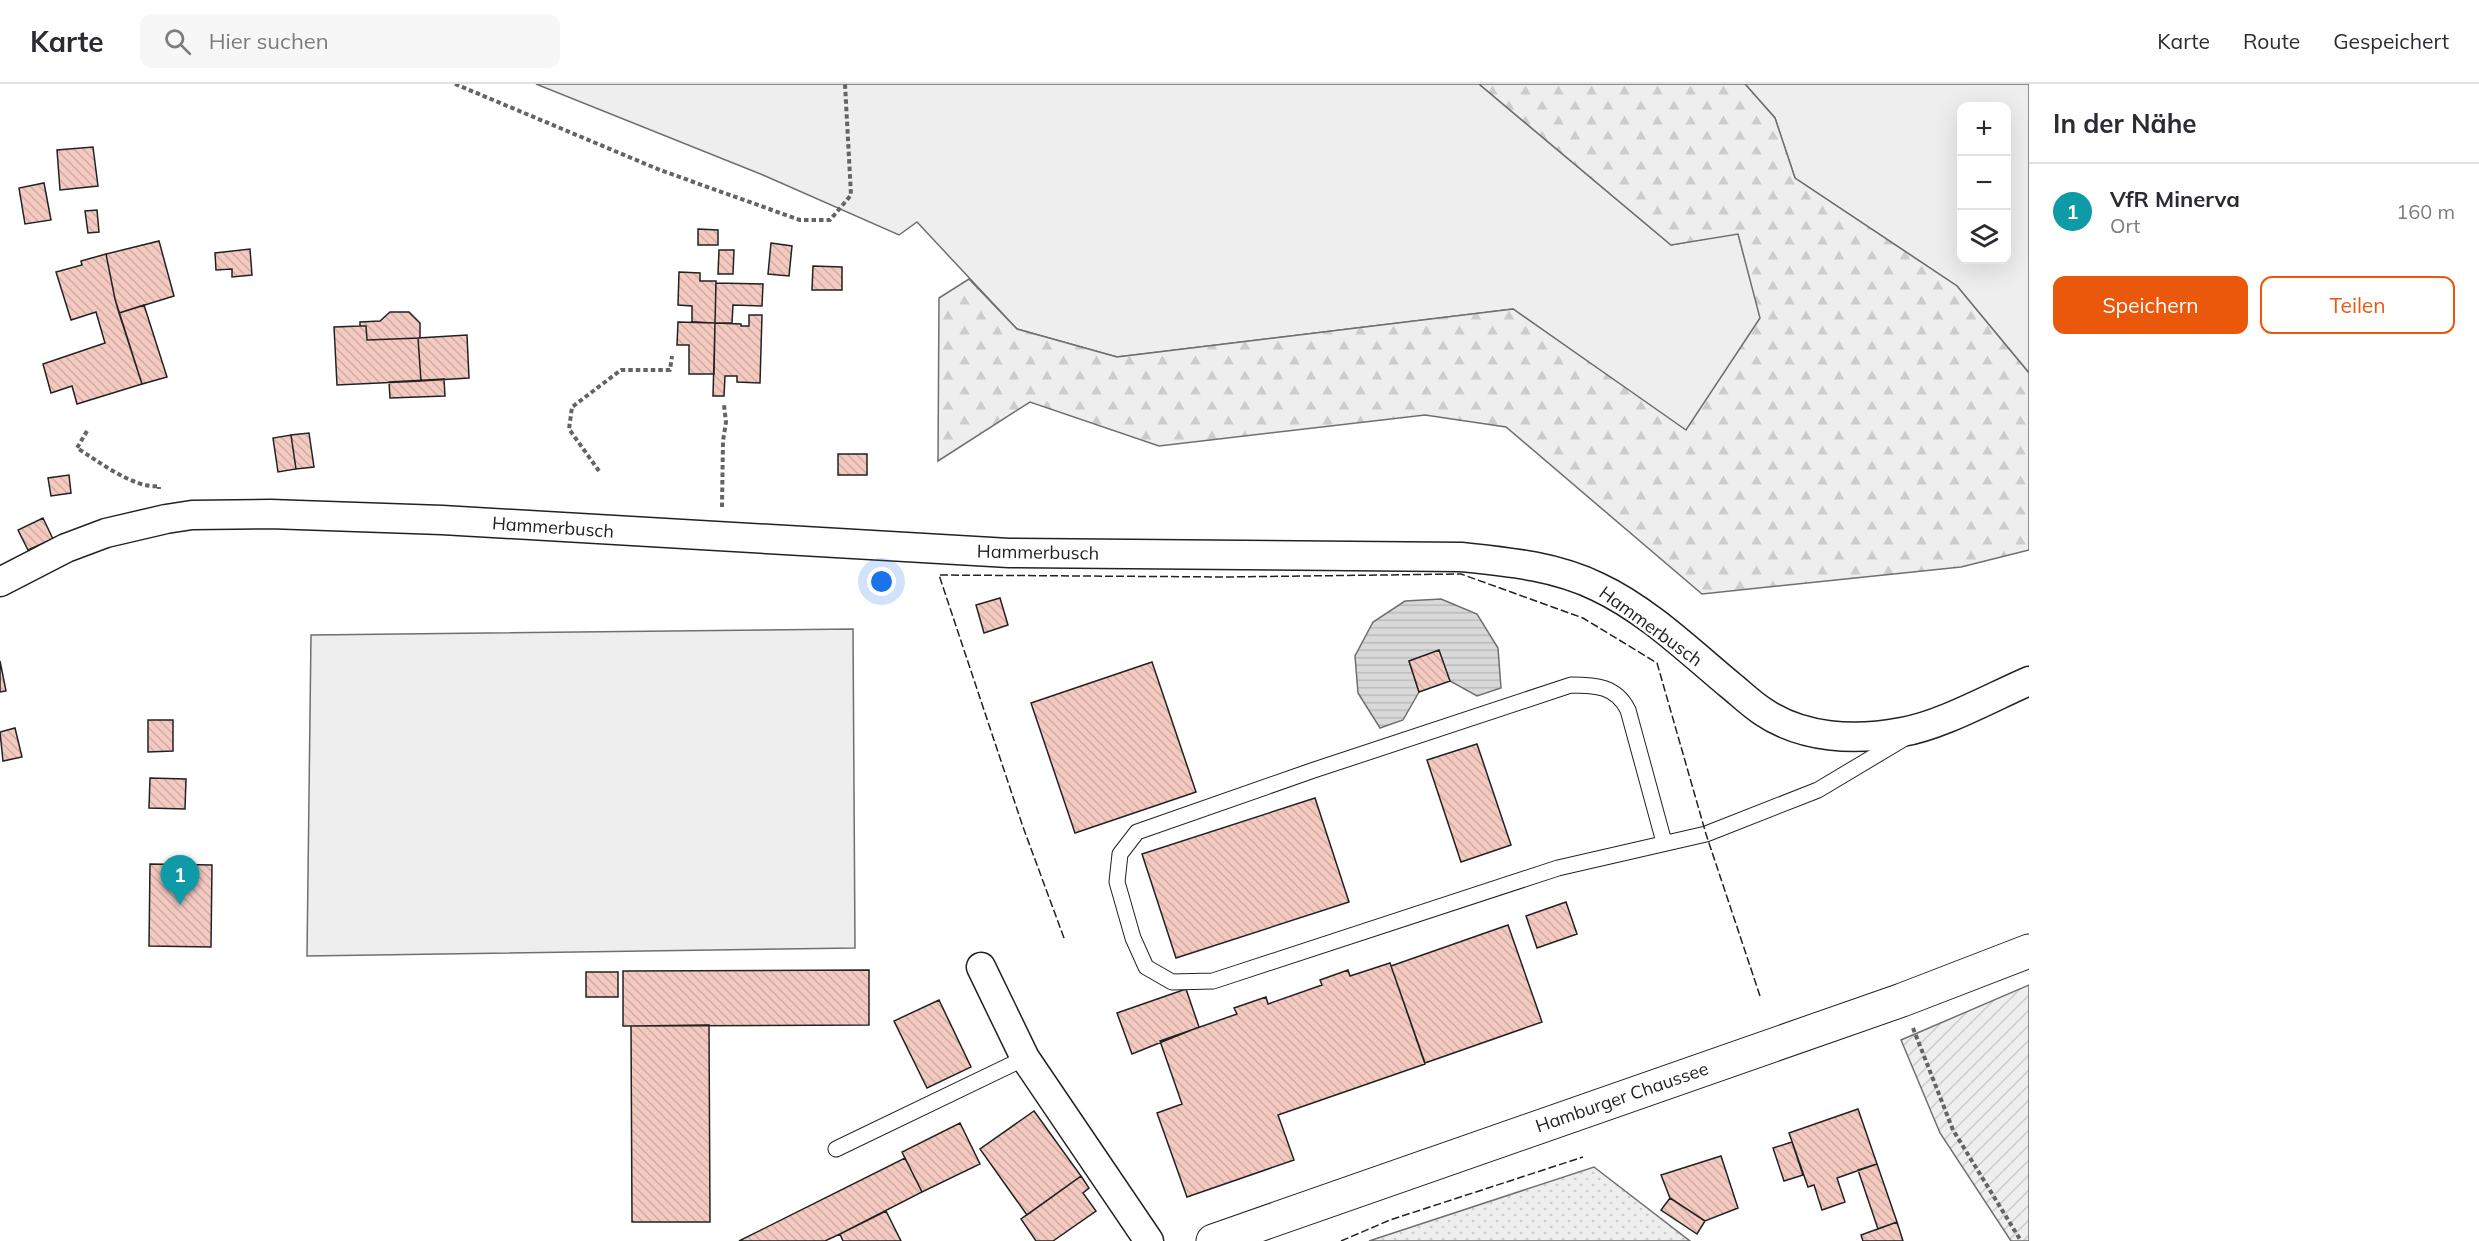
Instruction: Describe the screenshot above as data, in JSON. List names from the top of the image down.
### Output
{
  "streets": {
    "main road": ["Hamburger Chaussee"],
    "street": ["Hammerbusch"]
  },
  "page": {
    "header": "Karte",
    "search": "Hier suchen",
    "nav": ["Karte", "Route", "Gespeichert"],
    "heading": "In der Nähe",
    "map_buttons": ["+", "−"],
    "list": [
      {
        "mark": "1",
        "name": "VfR Minerva",
        "note": "Ort",
        "value": "160 m"
      }
    ],
    "buttons": ["Speichern", "Teilen"],
    "pins": "1"
  }
}
